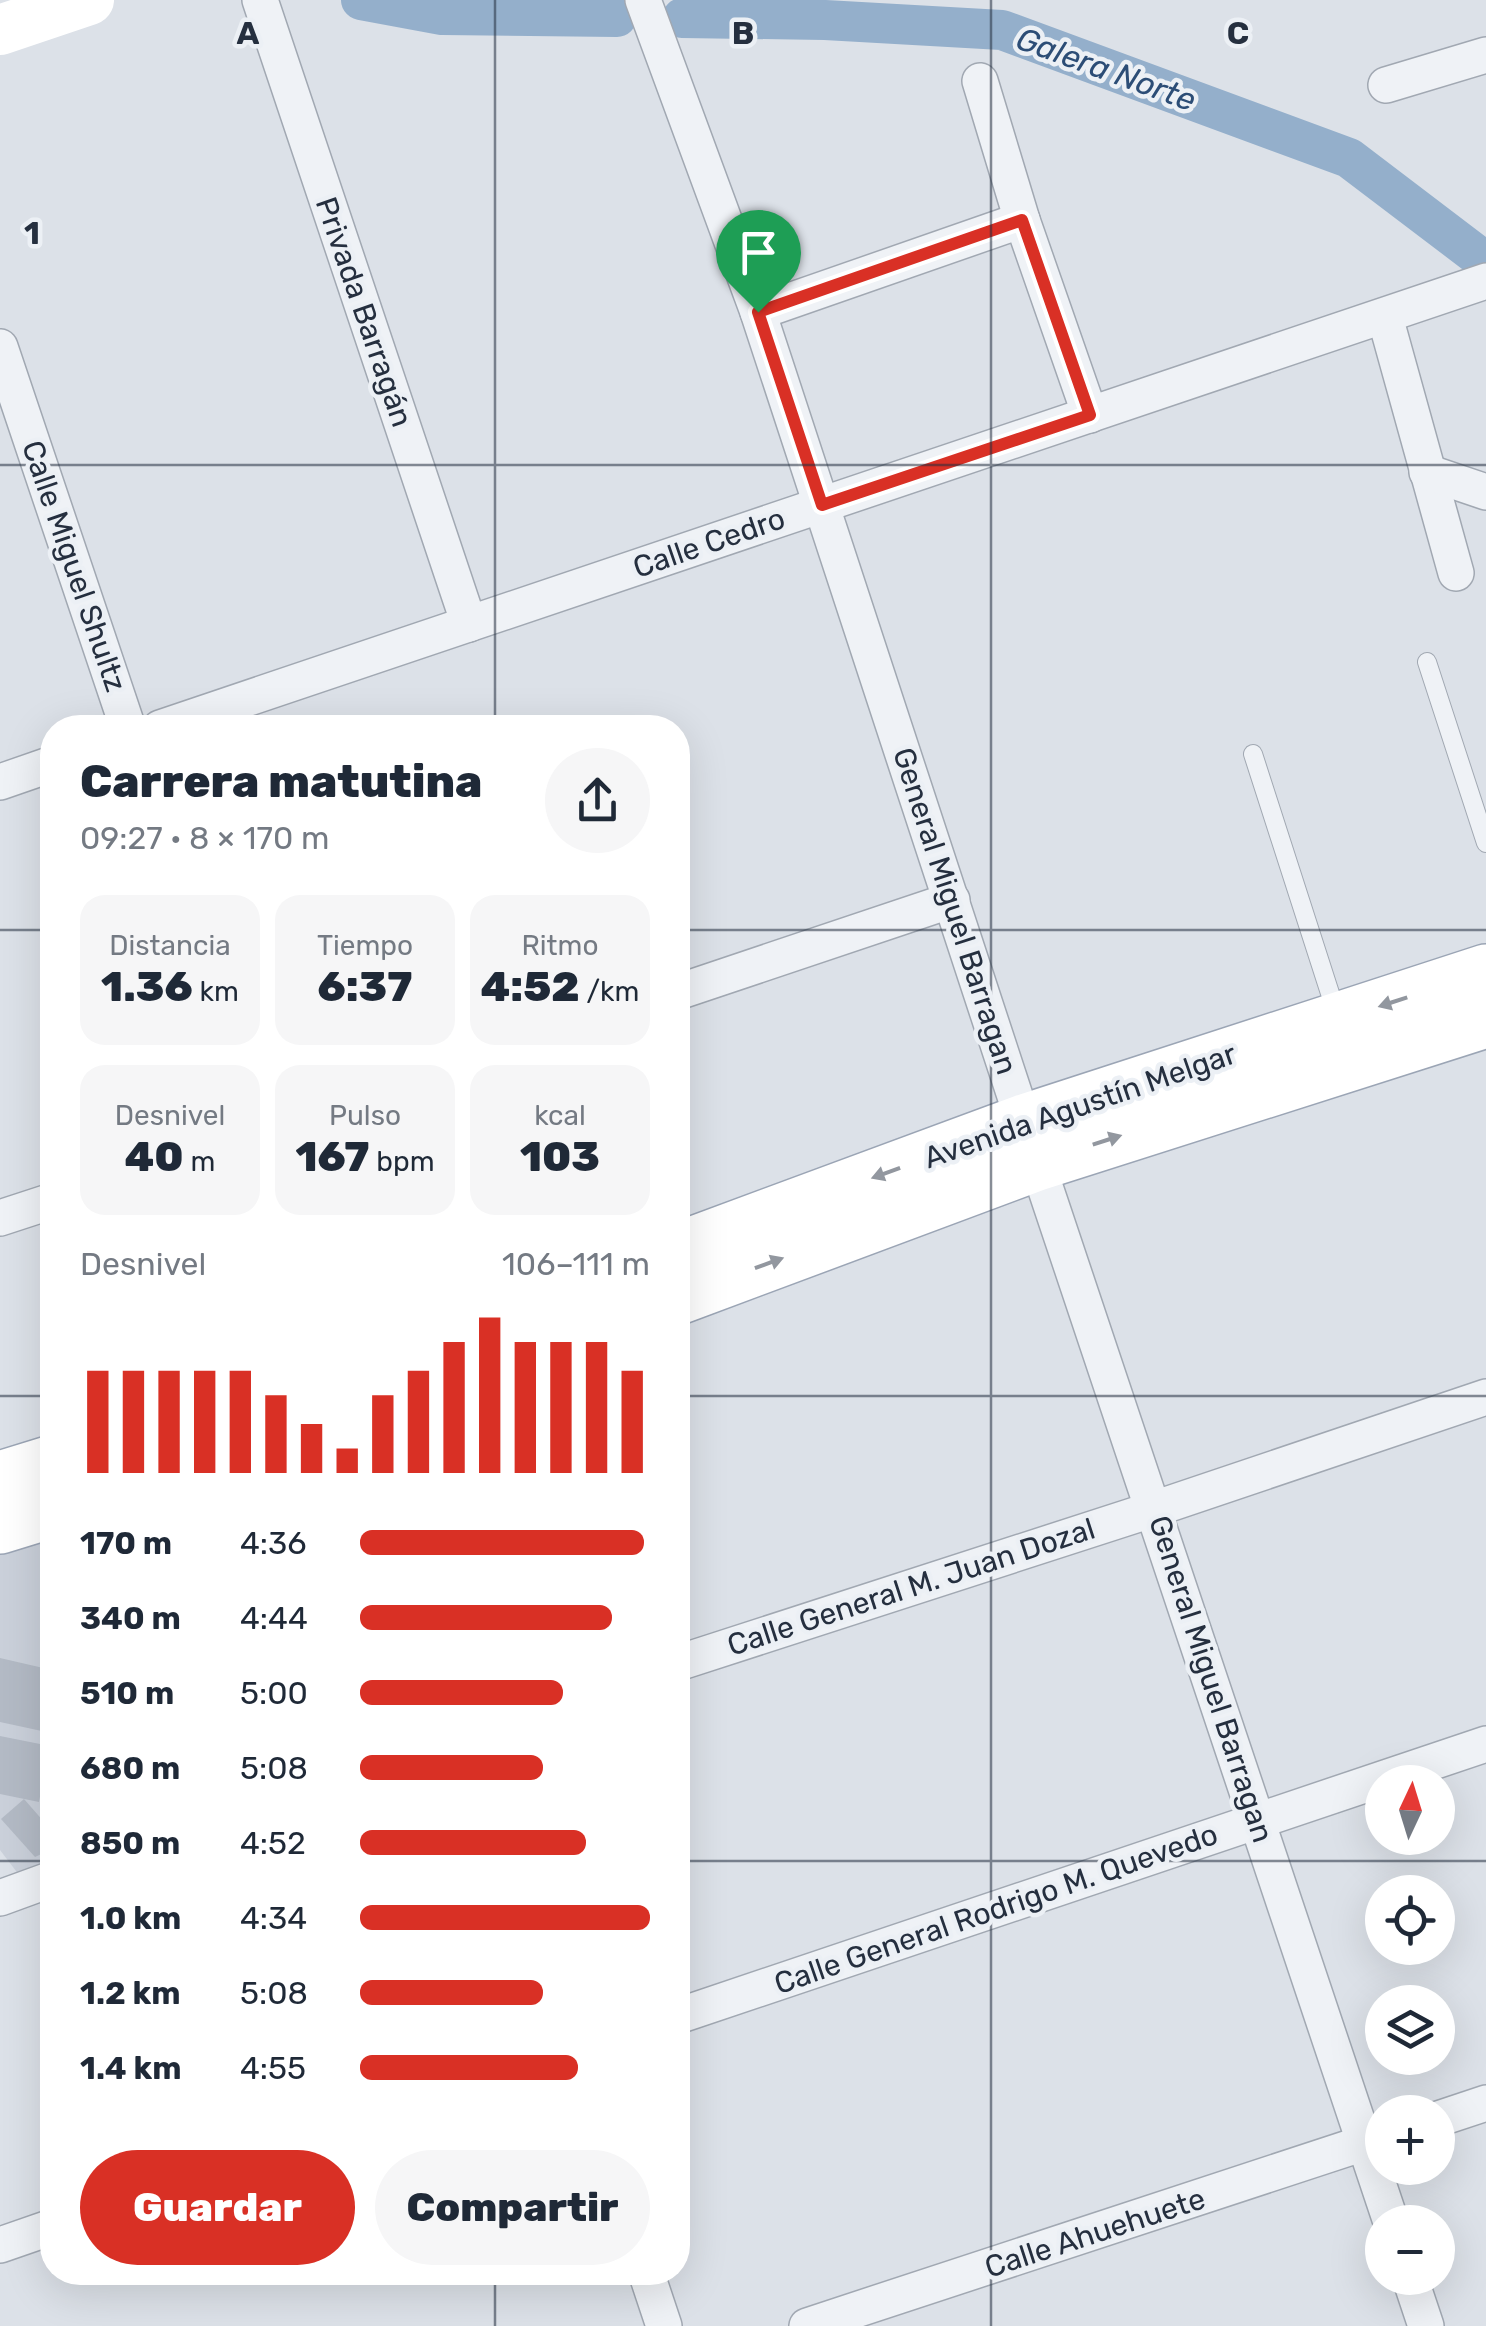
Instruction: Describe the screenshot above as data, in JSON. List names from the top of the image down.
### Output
{
  "streets": {
    "main road": ["Avenida Agustín Melgar"],
    "street": [
      "Privada Barragán",
      "Calle Cedro",
      "Calle Miguel Shultz",
      "General Miguel Barragan",
      "Calle General M. Juan Dozal",
      "Calle General Rodrigo M. Quevedo",
      "Calle Ahuehuete"
    ]
  },
  "crossings": [
    ["Privada Barragán", "Calle Cedro"],
    ["Calle Cedro", "General Miguel Barragan"],
    ["General Miguel Barragan", "Avenida Agustín Melgar"],
    ["General Miguel Barragan", "Calle General M. Juan Dozal"],
    ["General Miguel Barragan", "Calle General Rodrigo M. Quevedo"]
  ],
  "water": ["Galera Norte"],
  "north": "top",
  "page": {
    "heading": ["Carrera matutina", "09:27 · 8 × 170 m"],
    "stats": [
      ["Distancia", "1.36 km"],
      ["Tiempo", "6:37"],
      ["Ritmo", "4:52 /km"],
      ["Desnivel", "40 m"],
      ["Pulso", "167 bpm"],
      ["kcal", "103"]
    ],
    "chart": ["Desnivel", "106–111 m"],
    "list": [
      {
        "name": "170 m",
        "note": "4:36"
      },
      {
        "name": "340 m",
        "note": "4:44"
      },
      {
        "name": "510 m",
        "note": "5:00"
      },
      {
        "name": "680 m",
        "note": "5:08"
      },
      {
        "name": "850 m",
        "note": "4:52"
      },
      {
        "name": "1.0 km",
        "note": "4:34"
      },
      {
        "name": "1.2 km",
        "note": "5:08"
      },
      {
        "name": "1.4 km",
        "note": "4:55"
      }
    ],
    "map_buttons": ["+", "−"],
    "buttons": ["Guardar", "Compartir"]
  },
  "grid": {
    "columns": ["A", "B", "C"],
    "rows": ["1"]
  }
}
